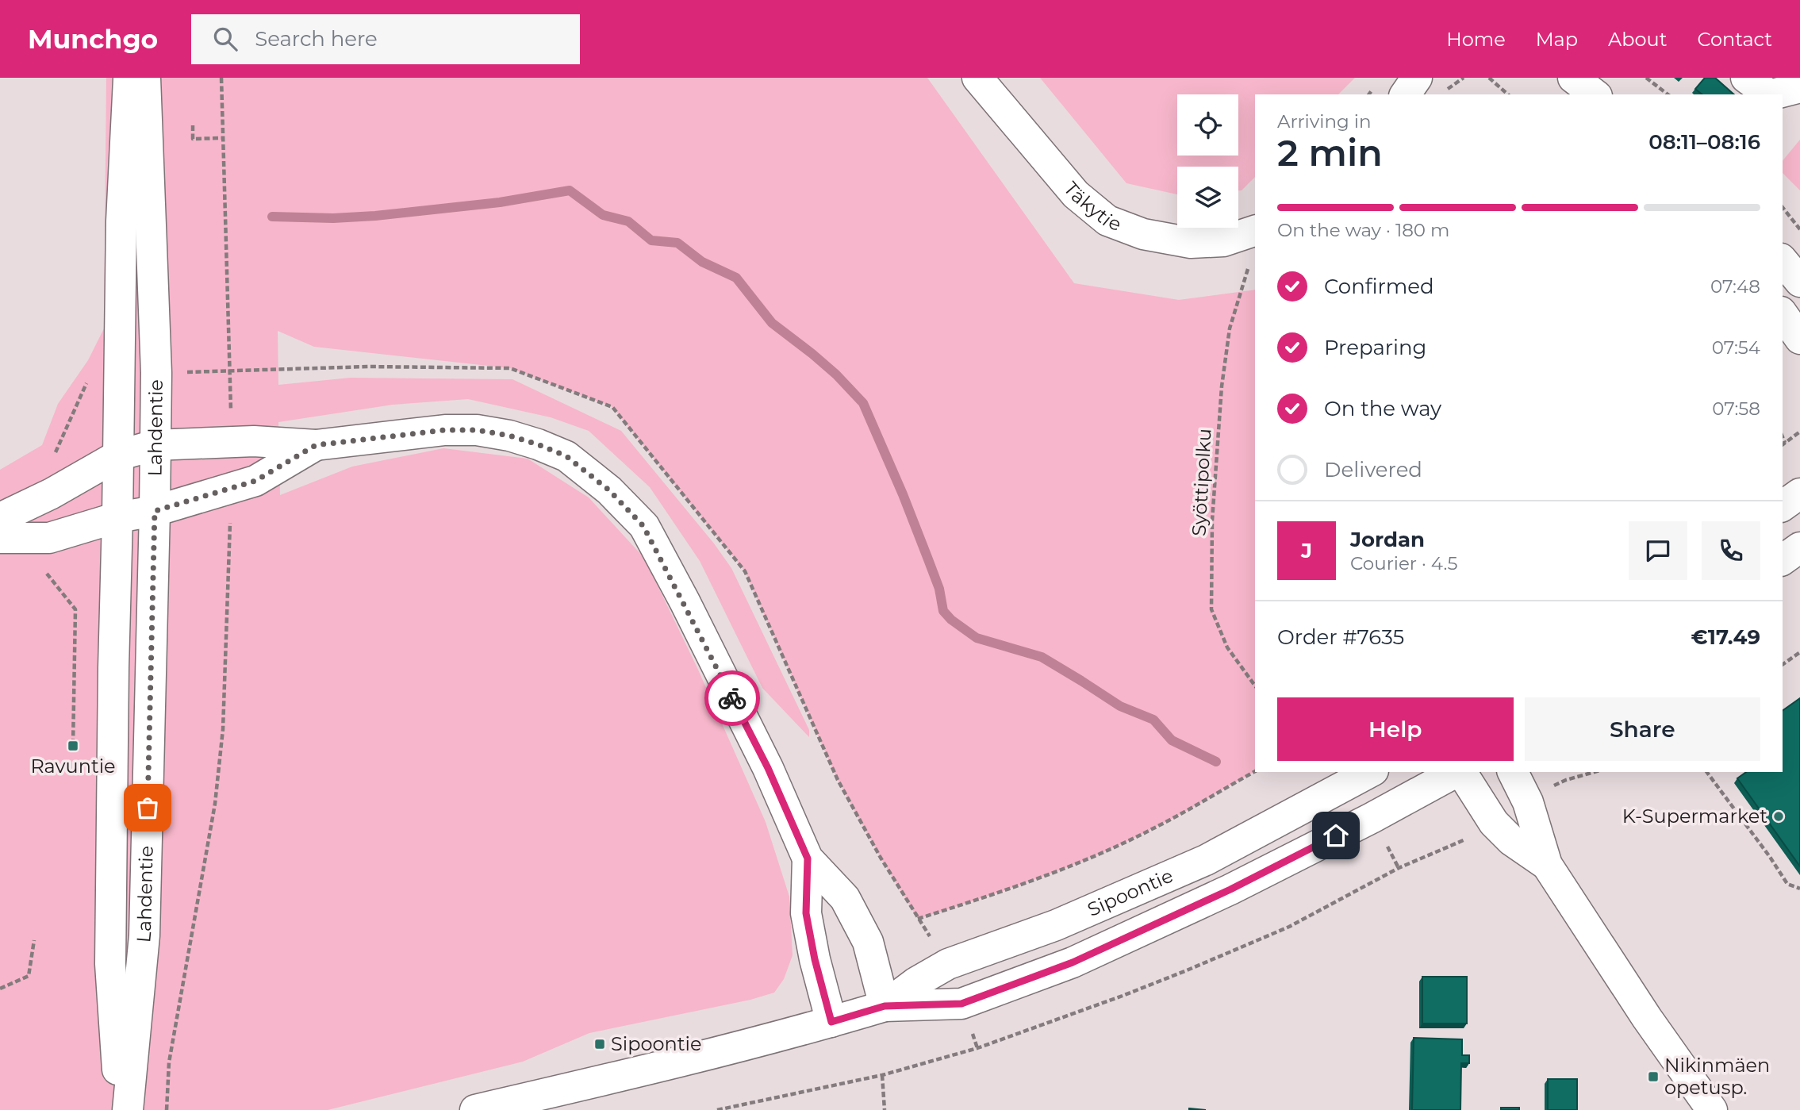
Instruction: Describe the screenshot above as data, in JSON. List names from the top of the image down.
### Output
{
  "streets": {
    "main road": ["Täkytie", "Lahdentie", "Sipoontie"],
    "path": ["Syöttipolku"]
  },
  "places": {
    "transit": ["Ravuntie", "Sipoontie", "Nikinmäen opetusp."],
    "other": ["K-Supermarket"]
  },
  "page": {
    "header": "Munchgo",
    "search": "Search here",
    "nav": [
      "Home",
      "Map",
      "About",
      "Contact"
    ],
    "heading": ["2 min", "Arriving in", "08:11–08:16"],
    "panel": [
      "Jordan",
      "Courier · 4.5",
      "Order #7635",
      "€17.49"
    ],
    "bar": "On the way · 180 m",
    "list": [
      ["Confirmed", "07:48"],
      ["Preparing", "07:54"],
      ["On the way", "07:58"],
      "Delivered"
    ],
    "round": "J",
    "buttons": ["Help", "Share"]
  }
}
